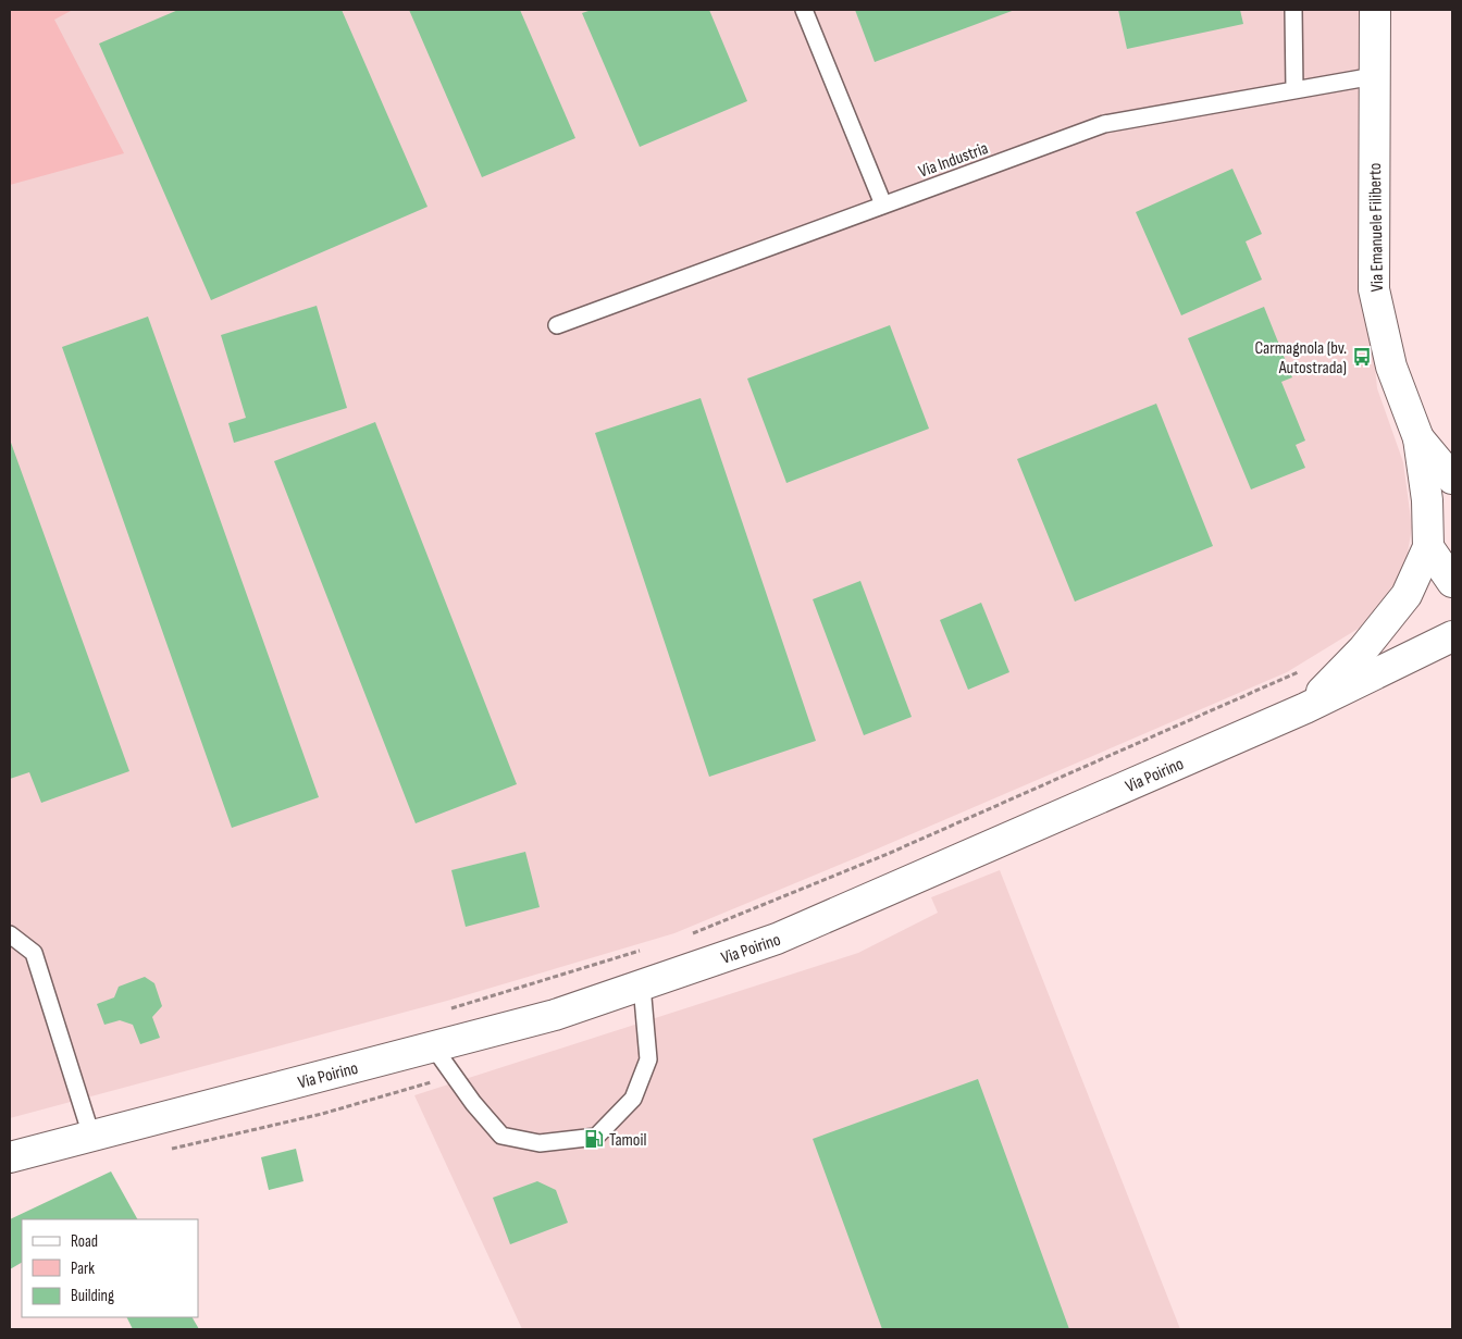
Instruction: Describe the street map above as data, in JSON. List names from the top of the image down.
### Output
{
  "streets": {
    "main road": ["Via Emanuele Filiberto", "Via Poirino"],
    "lane": ["Via Industria"]
  },
  "crossings": [
    ["Via Industria", "Via Emanuele Filiberto"]
  ],
  "places": {
    "bus stop": ["Carmagnola (bv. Autostrada)"],
    "fuel station": ["Tamoil"]
  },
  "legend": ["Road", "Park", "Building"]
}
